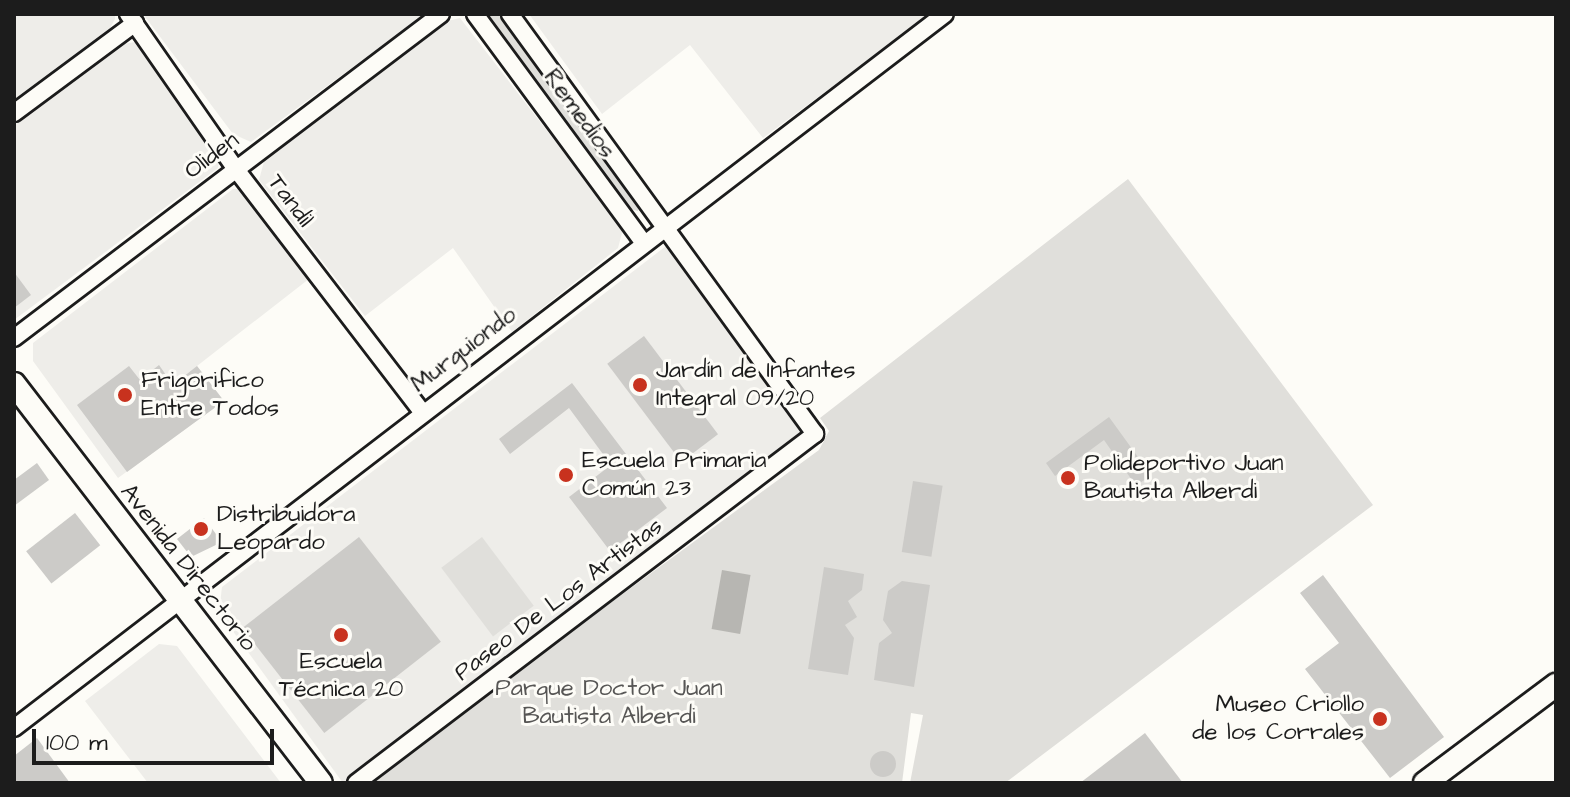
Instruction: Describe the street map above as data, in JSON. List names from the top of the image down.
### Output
{
  "streets": {
    "main road": ["Avenida Directorio"],
    "street": [
      "Remedios",
      "Oliden",
      "Tandil",
      "Murguiondo",
      "Paseo De Los Artistas"
    ]
  },
  "crossings": [
    ["Remedios", "Murguiondo"],
    ["Remedios", "Paseo De Los Artistas"],
    ["Oliden", "Tandil"],
    ["Tandil", "Murguiondo"],
    ["Murguiondo", "Avenida Directorio"],
    ["Murguiondo", "Paseo De Los Artistas"]
  ],
  "parks": ["Parque Doctor Juan Bautista Alberdi"],
  "places": [
    "Jardín de Infantes Integral 09/20",
    "Frigorifico Entre Todos",
    "Escuela Primaria Común 23",
    "Polideportivo Juan Bautista Alberdi",
    "Distribuidora Leopardo",
    "Escuela Técnica 20",
    "Museo Criollo de los Corrales"
  ],
  "scale_bar": "100 m"
}
